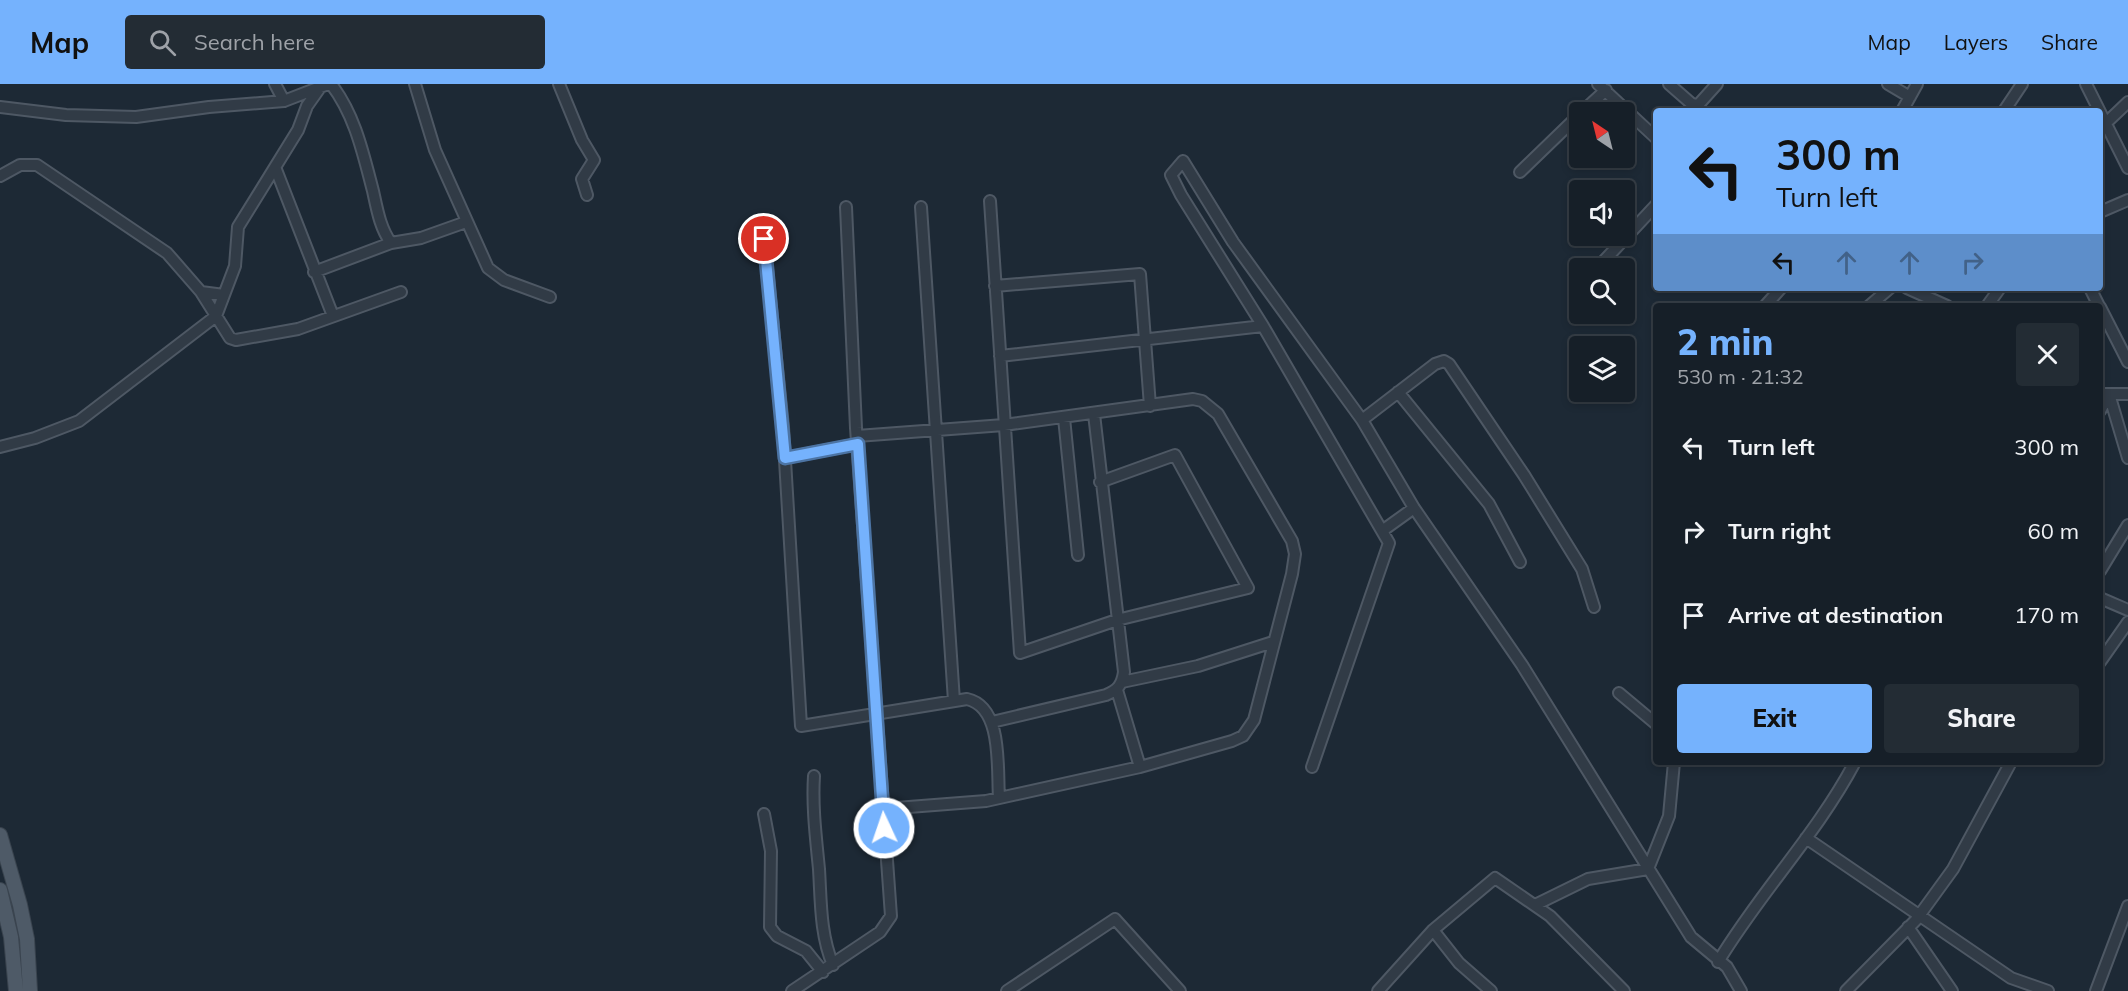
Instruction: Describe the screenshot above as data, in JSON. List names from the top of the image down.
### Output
{
  "north": "top left",
  "page": {
    "header": "Map",
    "search": "Search here",
    "nav": ["Map", "Layers", "Share"],
    "turn": ["300 m", "Turn left"],
    "heading": ["2 min", "530 m · 21:32"],
    "list": [
      {
        "name": "Turn left",
        "value": "300 m"
      },
      {
        "name": "Turn right",
        "value": "60 m"
      },
      {
        "name": "Arrive at destination",
        "value": "170 m"
      }
    ],
    "buttons": ["Exit", "Share"]
  }
}
